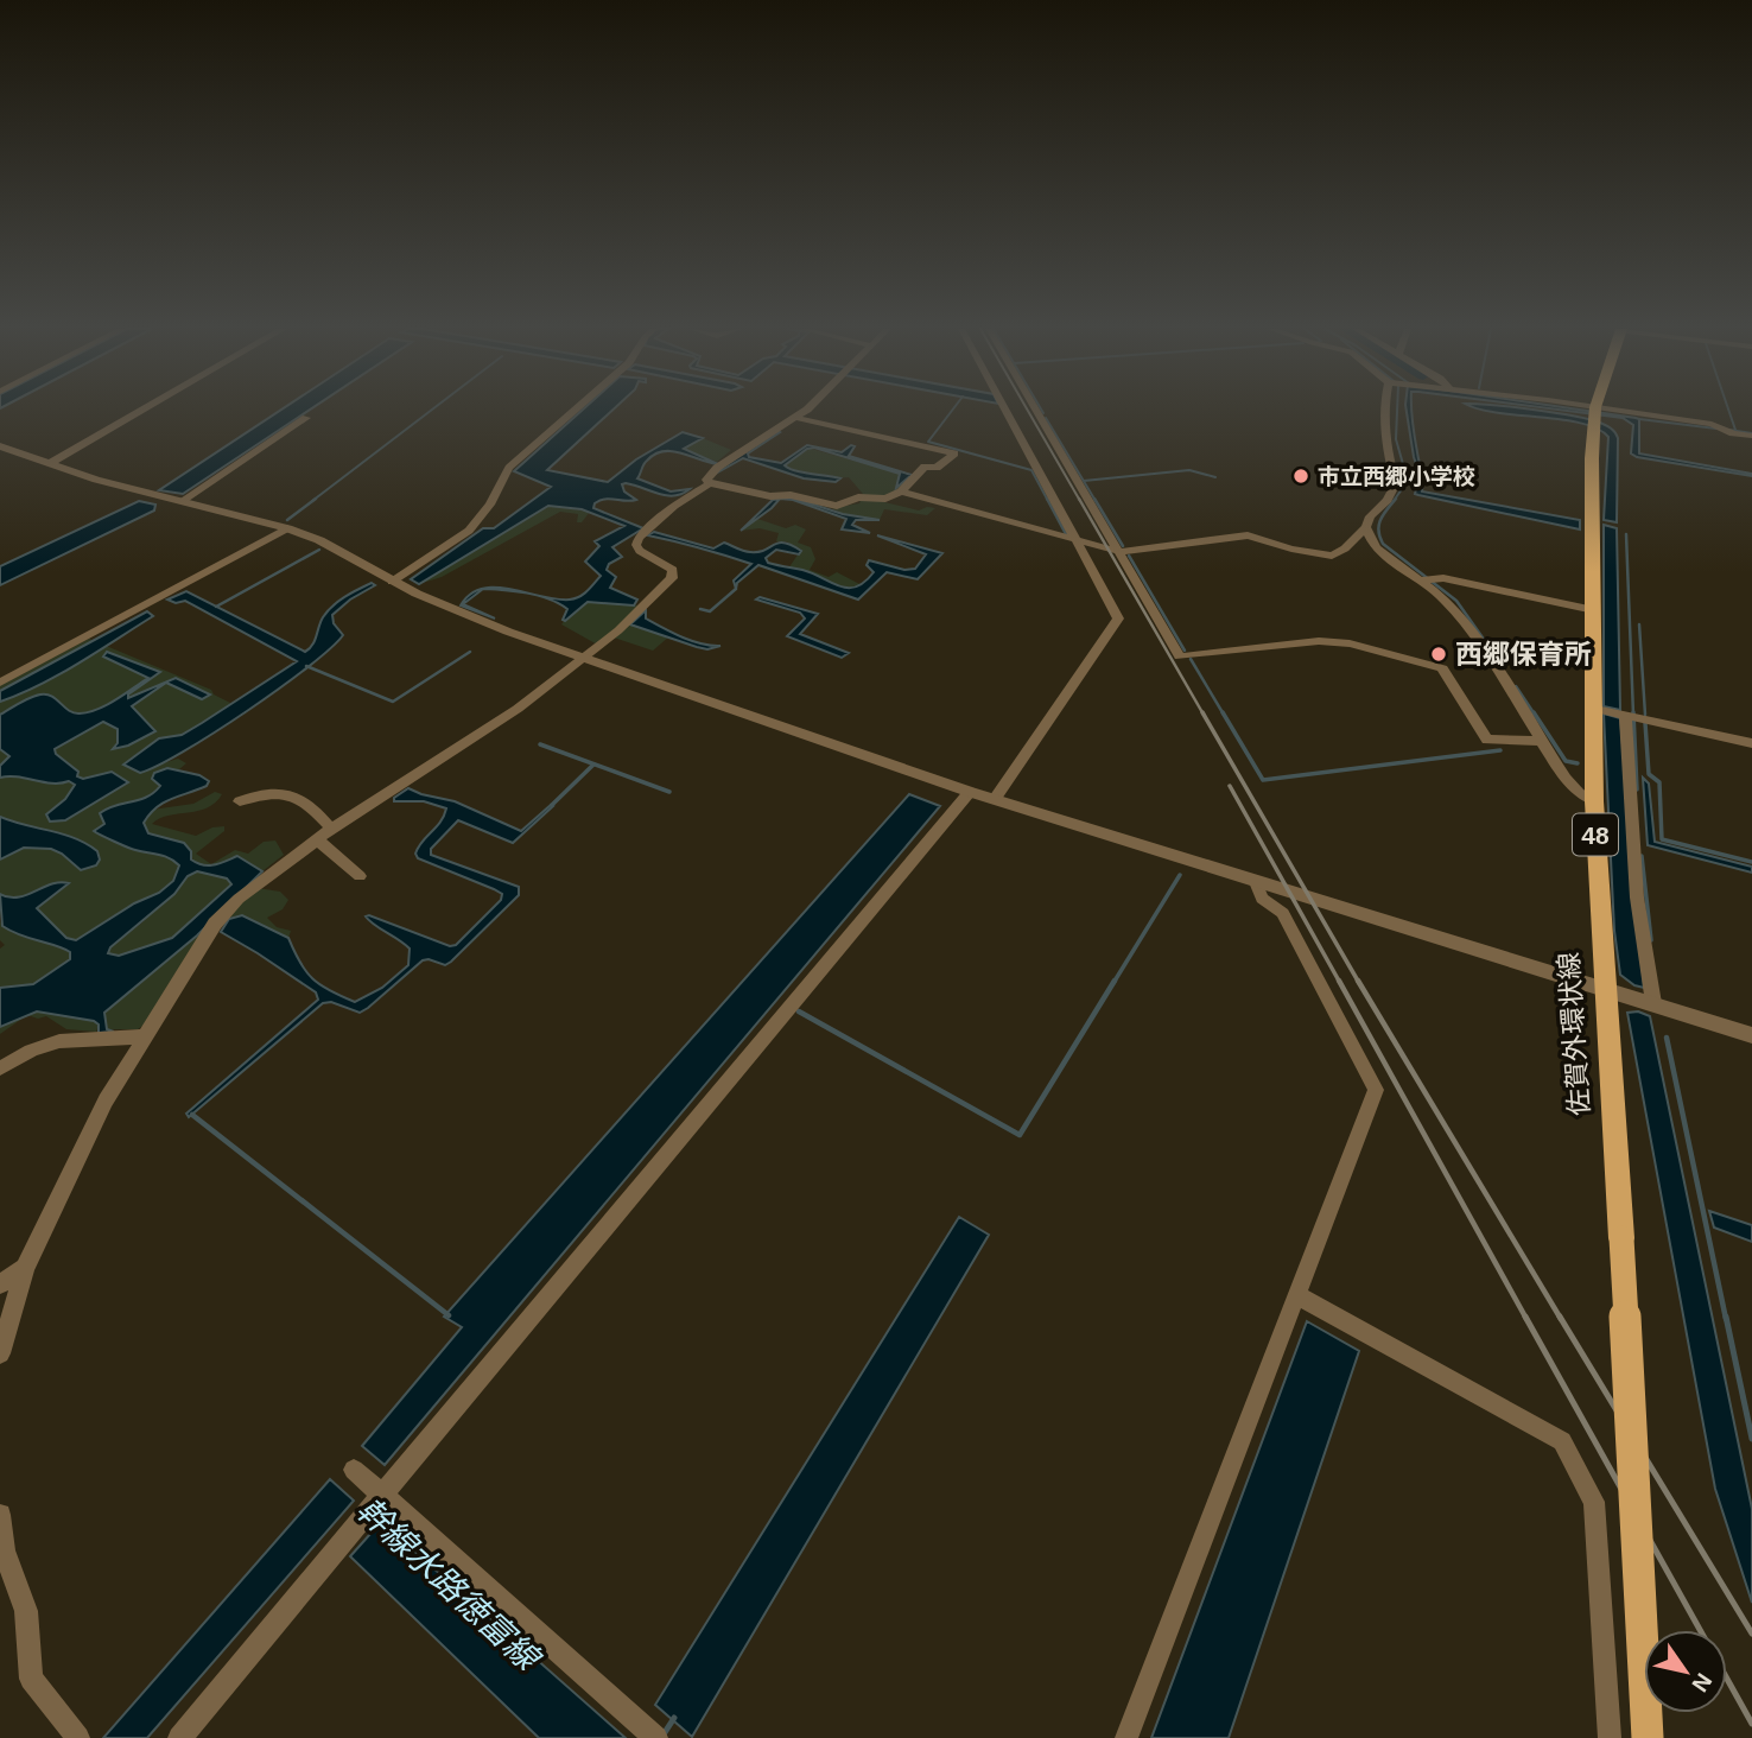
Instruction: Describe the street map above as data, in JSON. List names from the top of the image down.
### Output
{
  "streets": {
    "main road": ["48", "佐賀外環状線"]
  },
  "water": ["幹線水路徳富線"],
  "places": ["市立西郷小学校", "西郷保育所"],
  "north": "bottom right"
}
